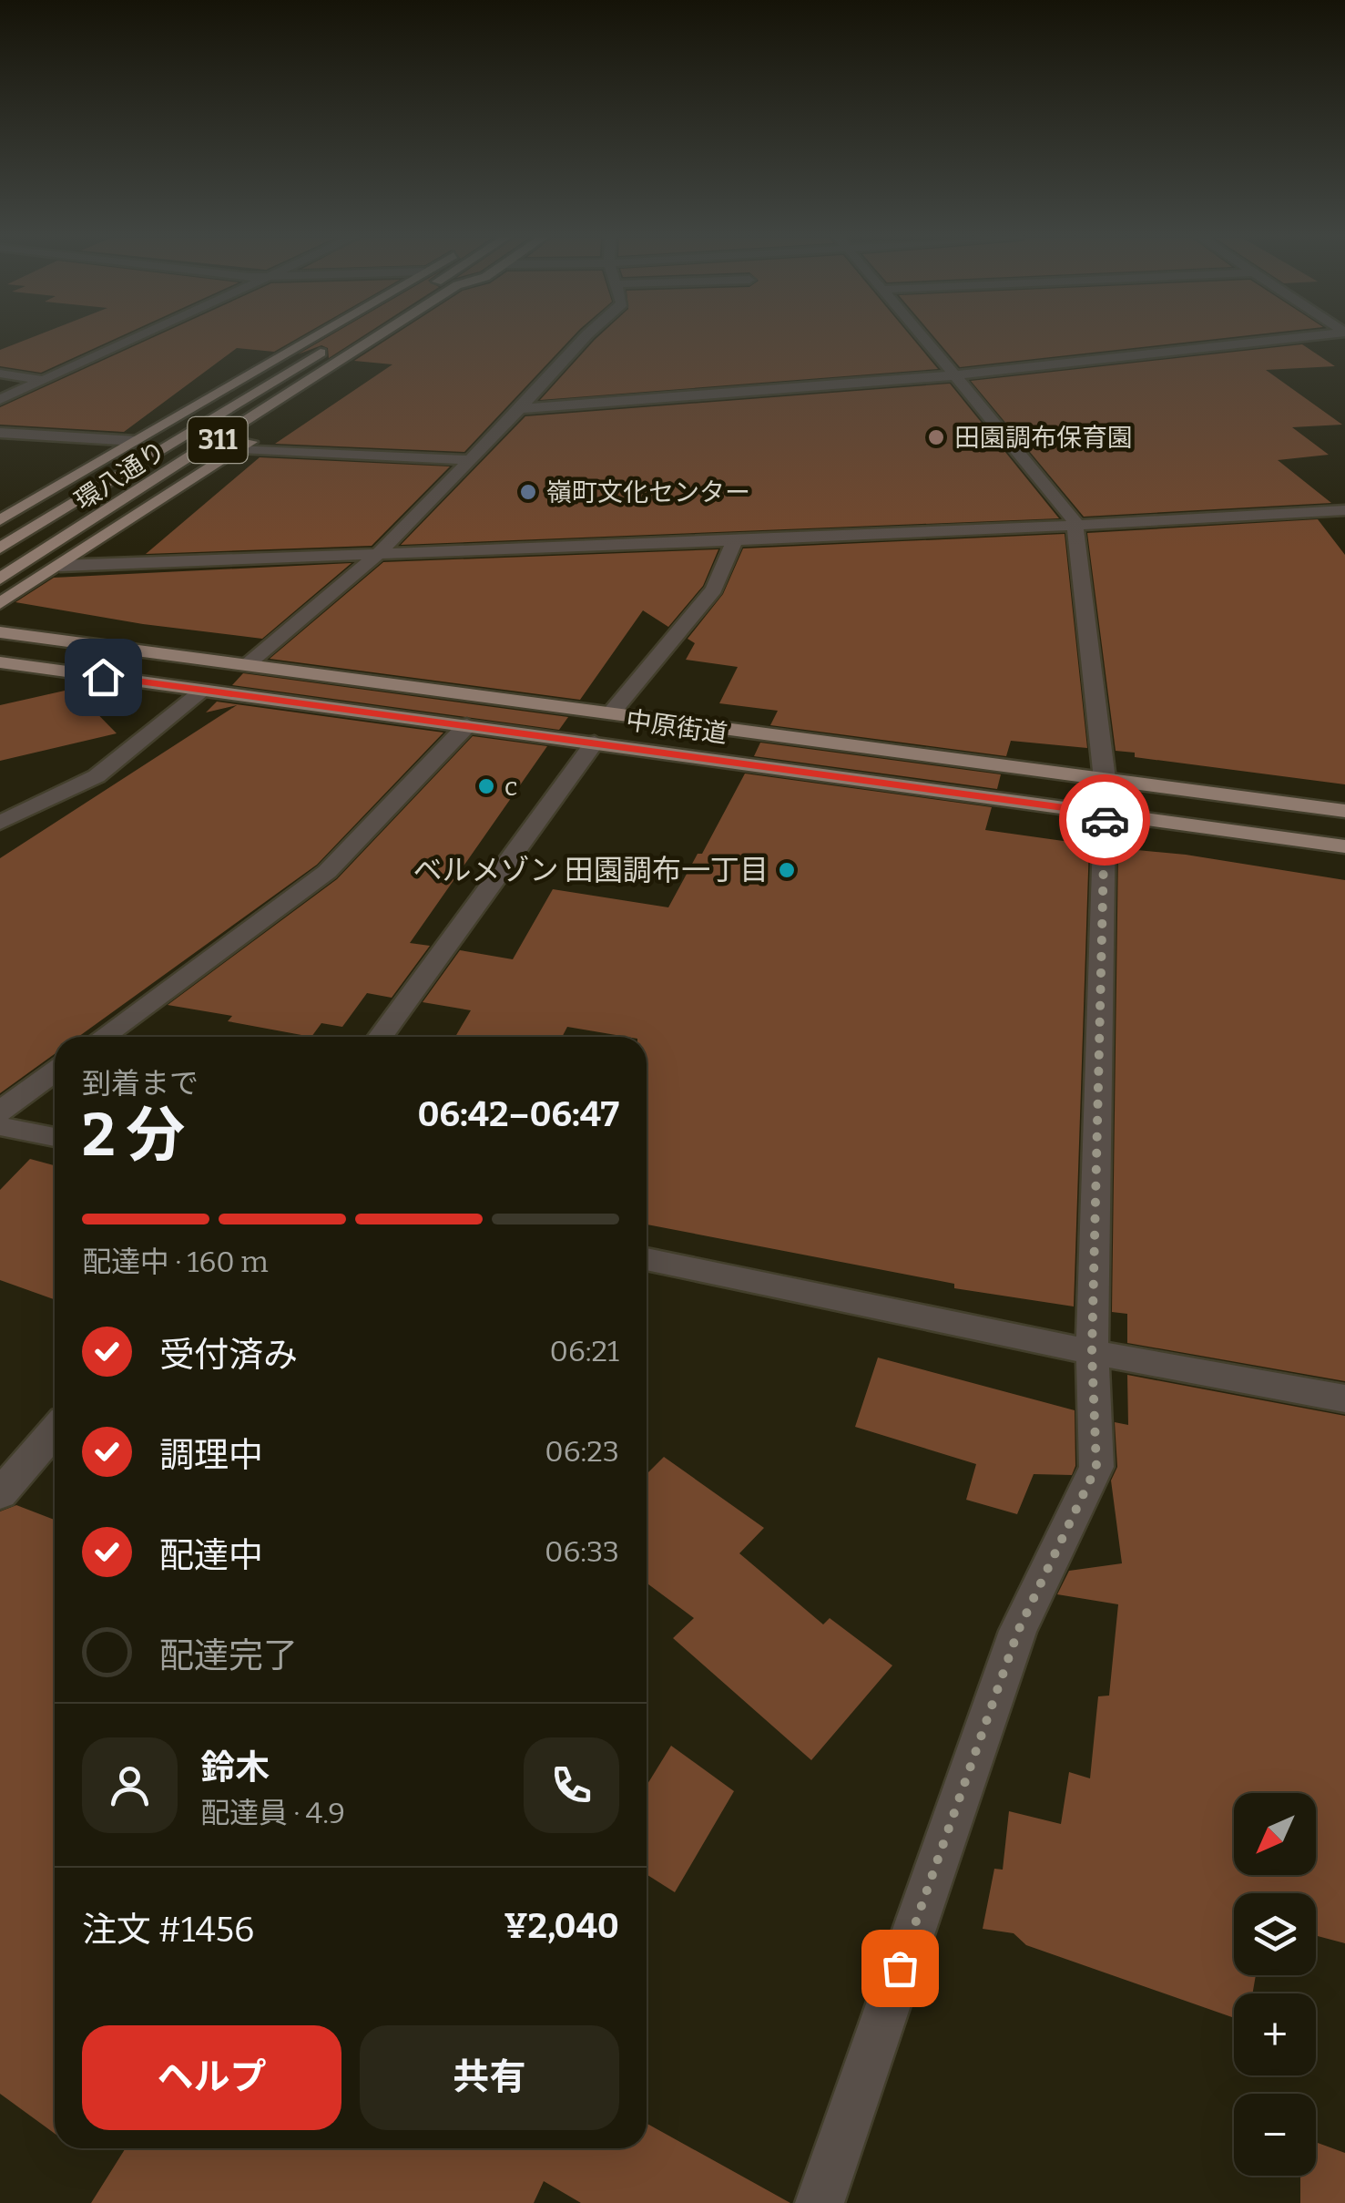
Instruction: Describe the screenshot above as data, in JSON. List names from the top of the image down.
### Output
{
  "streets": {
    "main road": ["311", "環八通り", "中原街道"]
  },
  "places": [
    "田園調布保育園",
    "嶺町文化センター",
    "c",
    "ベルメゾン 田園調布一丁目"
  ],
  "north": "bottom left",
  "page": {
    "heading": ["2 分", "到着まで", "06:42–06:47"],
    "panel": [
      "鈴木",
      "配達員 · 4.9",
      "注文 #1456",
      "¥2,040"
    ],
    "bar": "配達中 · 160 m",
    "list": [
      ["受付済み", "06:21"],
      ["調理中", "06:23"],
      ["配達中", "06:33"],
      "配達完了"
    ],
    "map_buttons": ["+", "−"],
    "buttons": ["ヘルプ", "共有"]
  }
}
